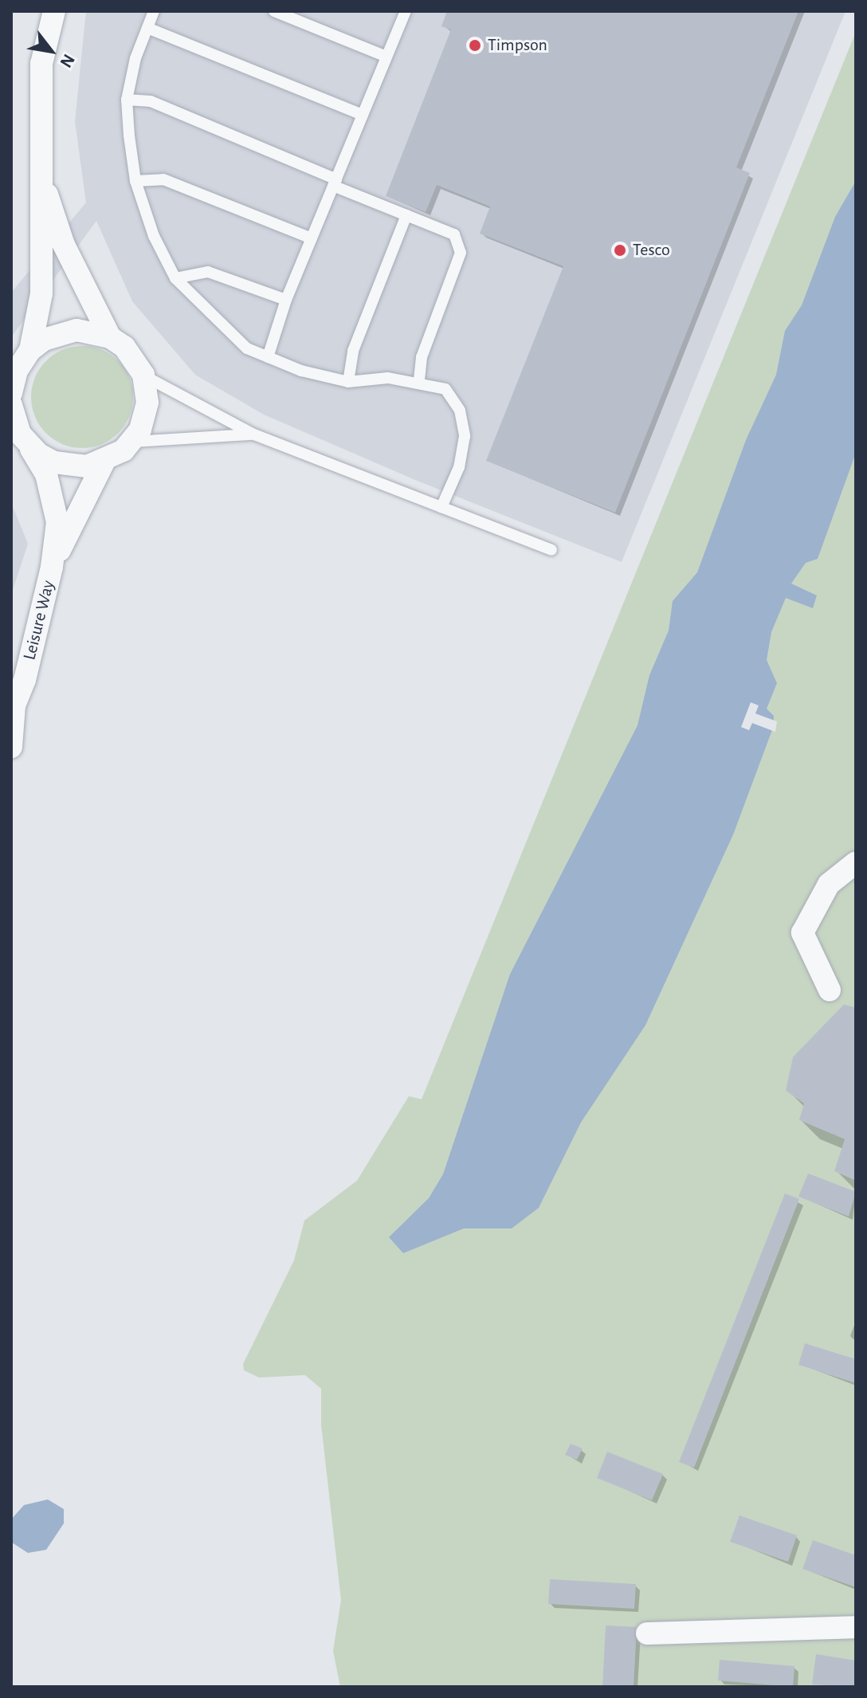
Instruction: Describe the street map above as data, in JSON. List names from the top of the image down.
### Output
{
  "streets": {
    "street": ["Leisure Way"]
  },
  "places": ["Timpson", "Tesco"],
  "north": "bottom right"
}
